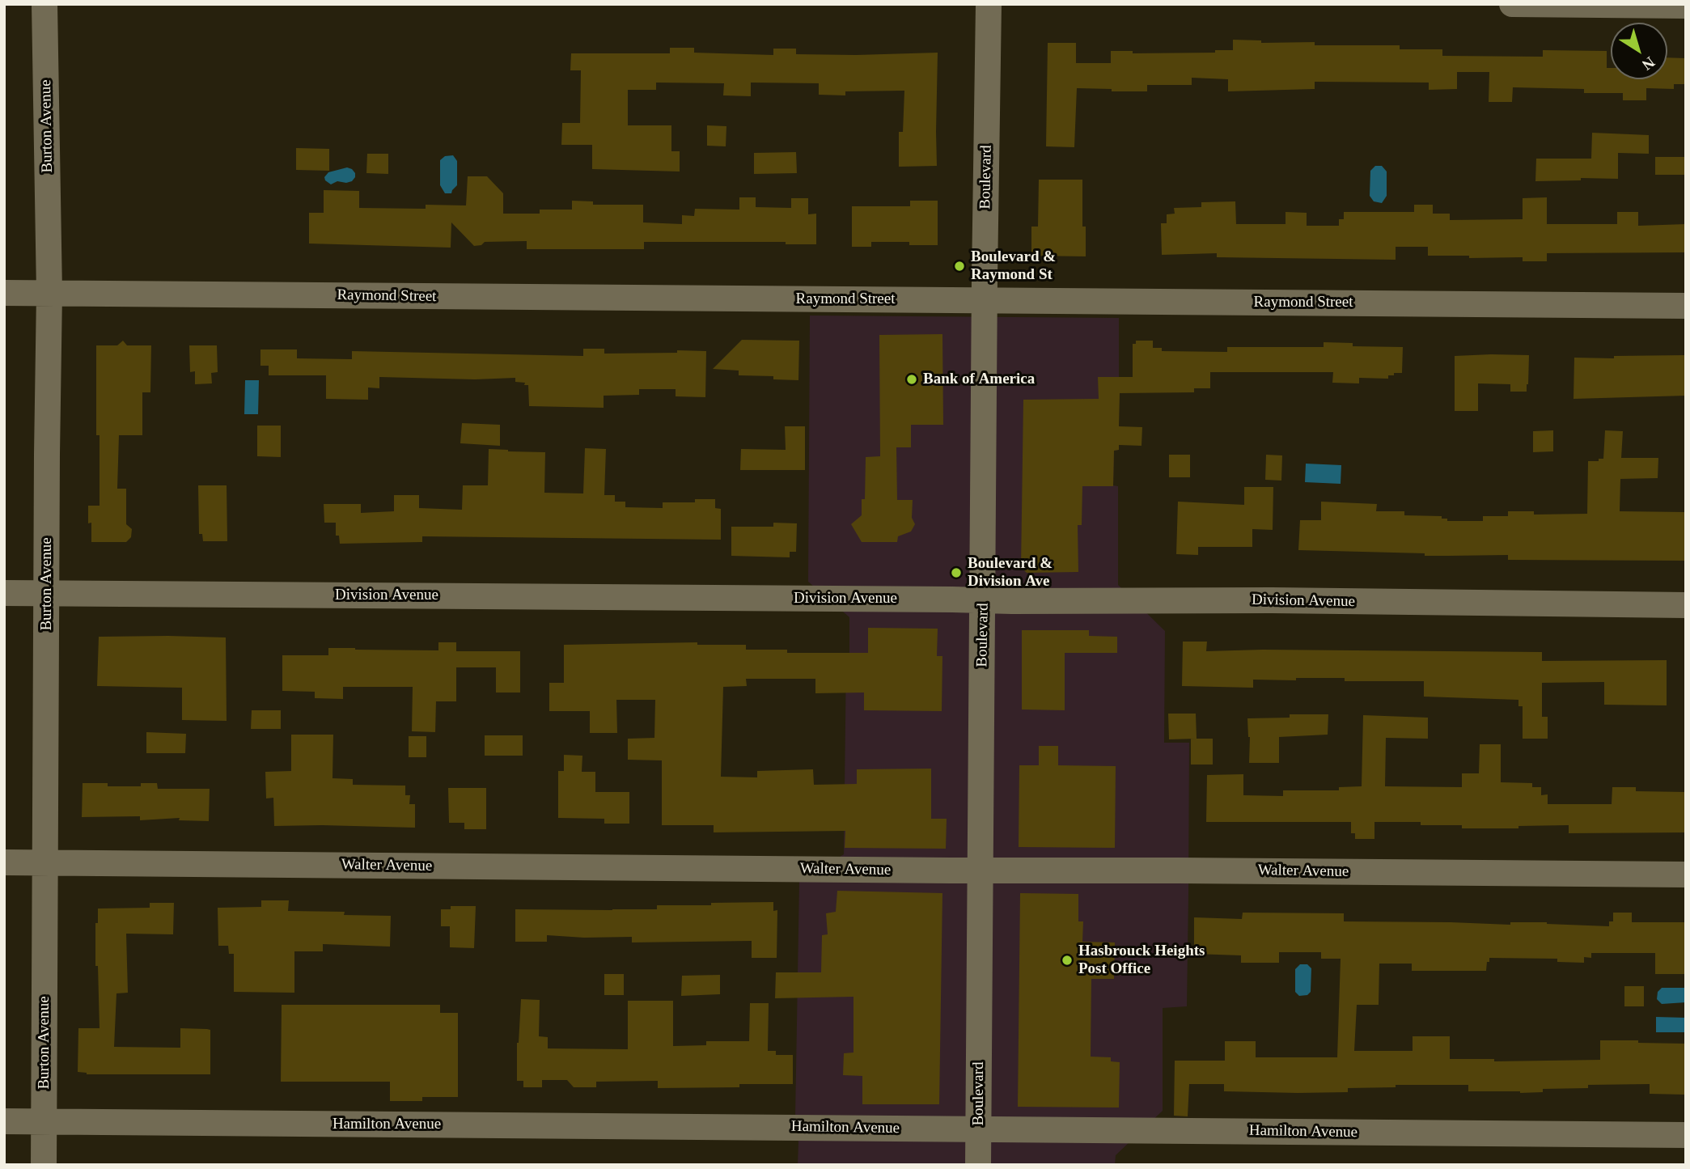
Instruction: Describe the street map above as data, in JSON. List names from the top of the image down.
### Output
{
  "streets": {
    "street": [
      "Burton Avenue",
      "Boulevard",
      "Raymond Street",
      "Division Avenue",
      "Walter Avenue",
      "Hamilton Avenue"
    ]
  },
  "crossings": [
    ["Burton Avenue", "Raymond Street"],
    ["Burton Avenue", "Division Avenue"],
    ["Burton Avenue", "Walter Avenue"],
    ["Burton Avenue", "Hamilton Avenue"],
    ["Boulevard", "Raymond Street"],
    ["Boulevard", "Division Avenue"],
    ["Boulevard", "Walter Avenue"],
    ["Boulevard", "Hamilton Avenue"]
  ],
  "places": [
    "Boulevard & Raymond St",
    "Bank of America",
    "Boulevard & Division Ave",
    "Hasbrouck Heights Post Office"
  ],
  "north": "bottom right"
}
